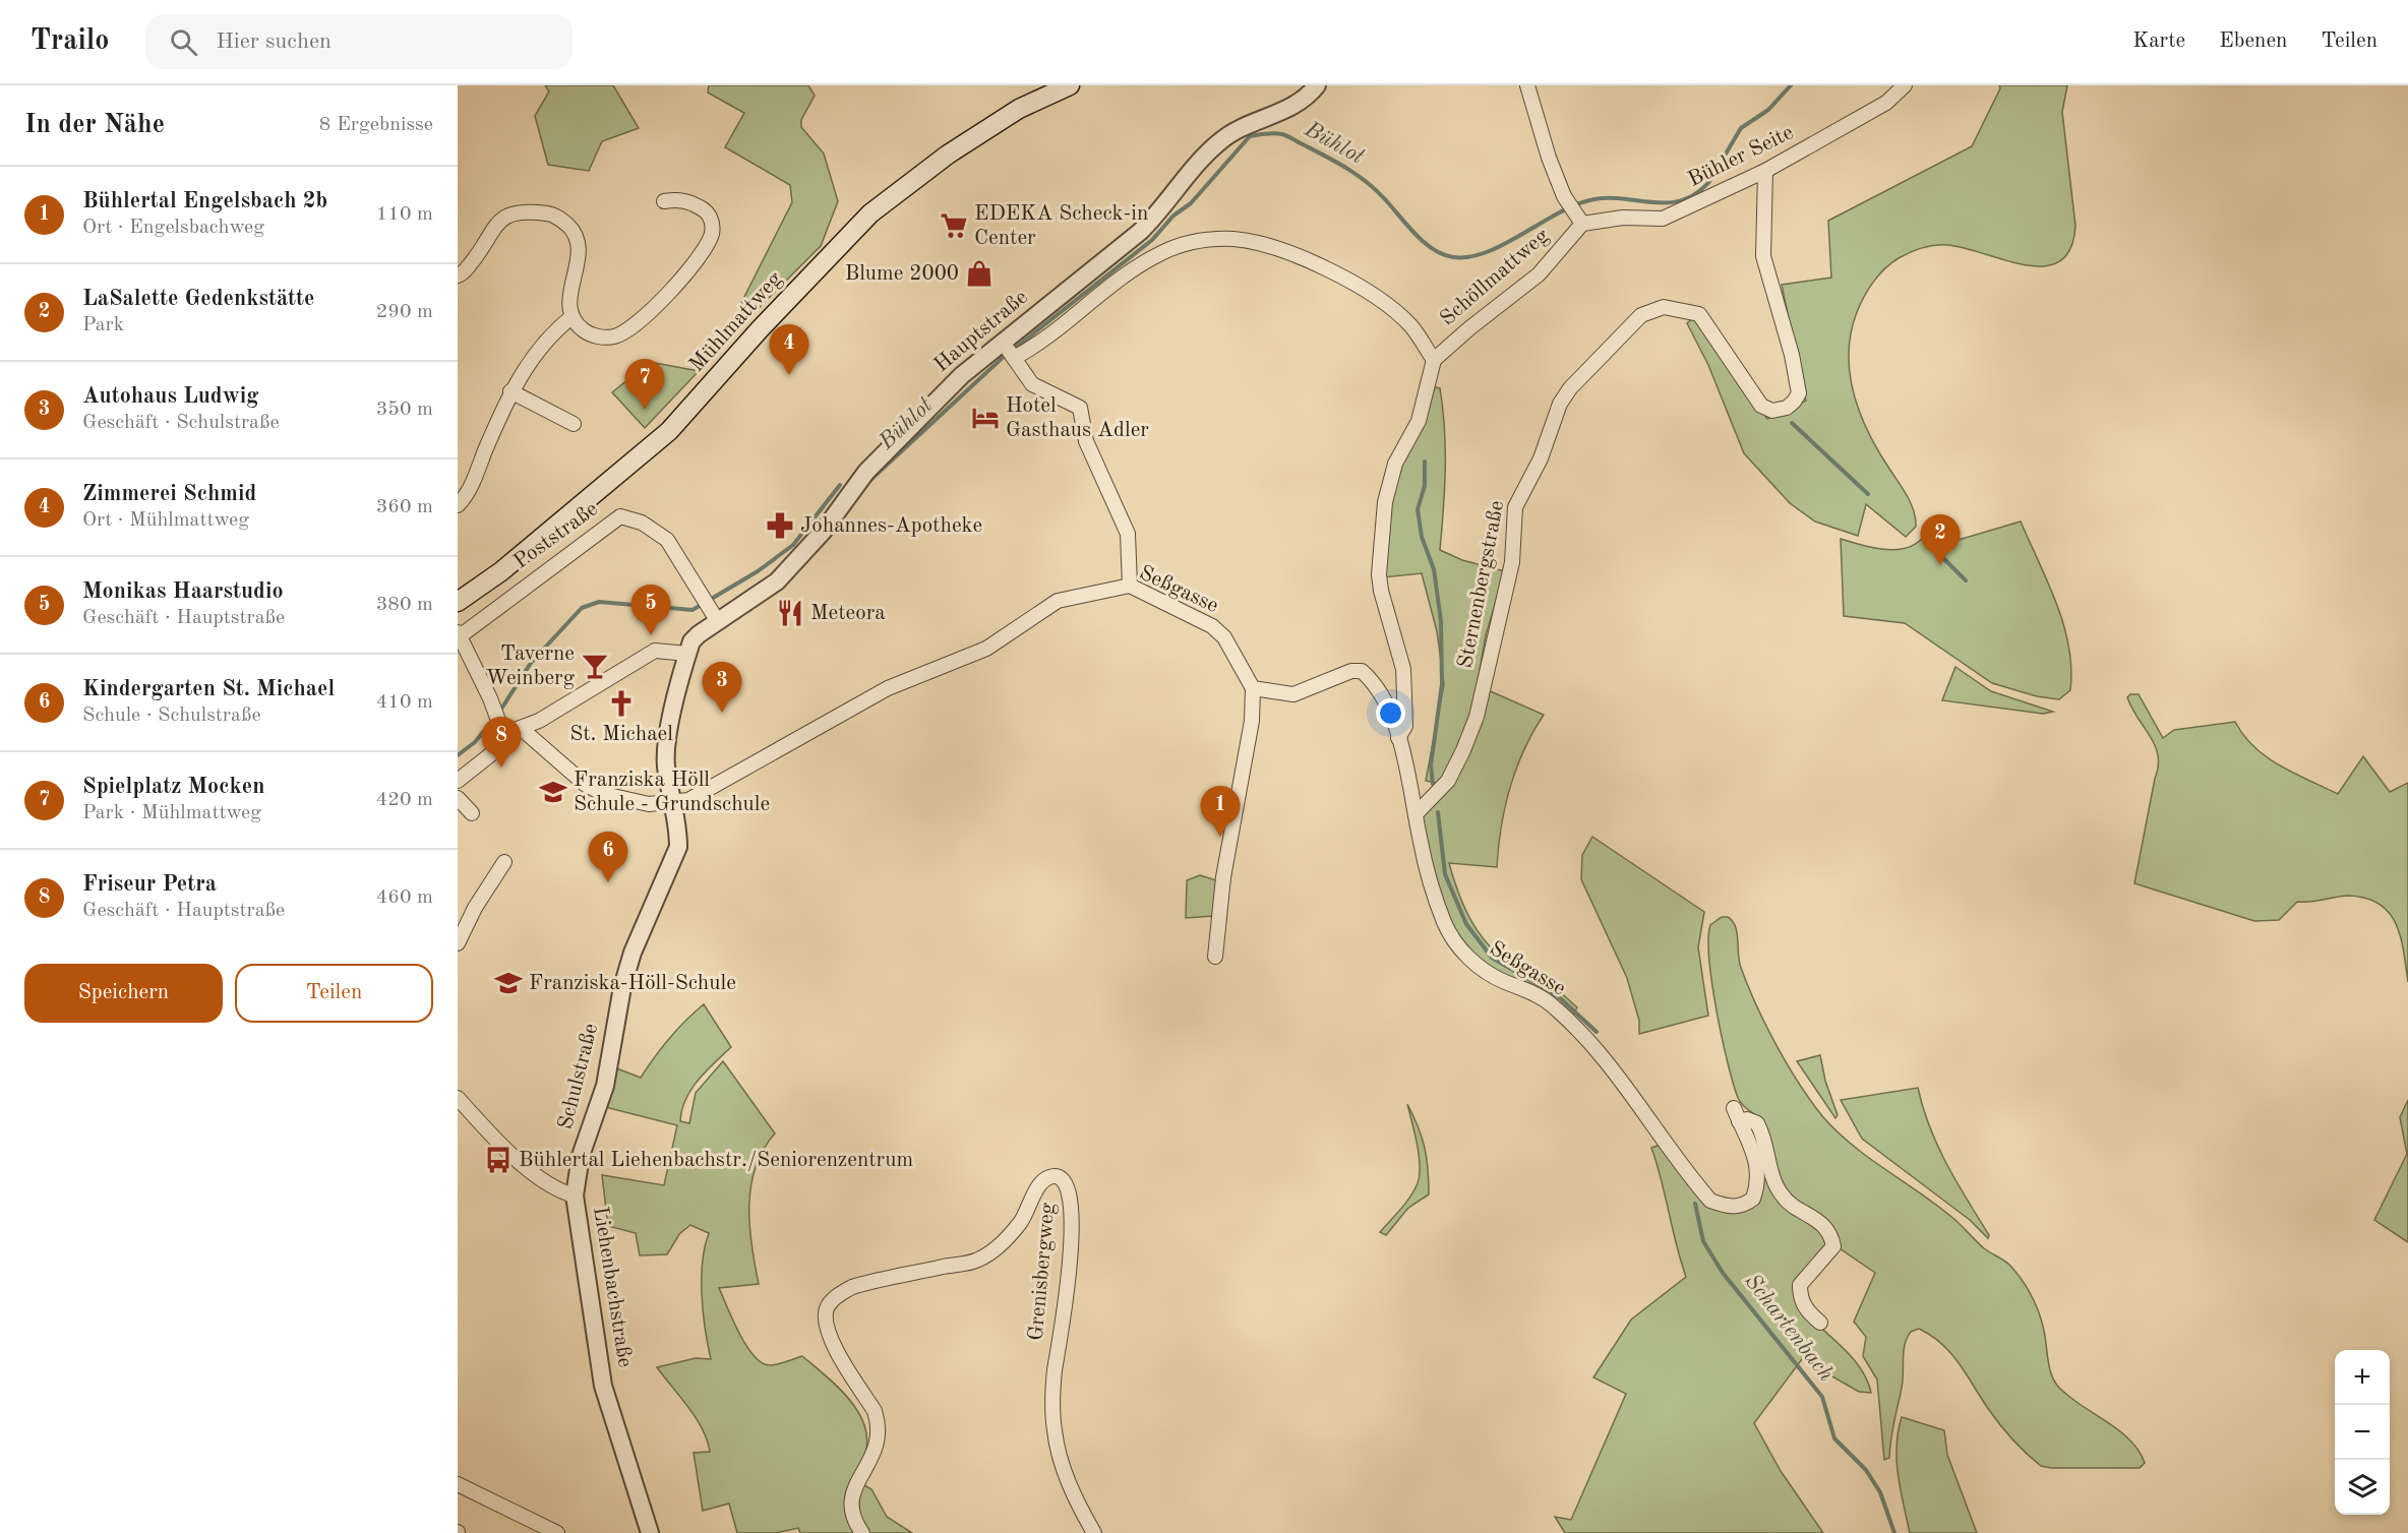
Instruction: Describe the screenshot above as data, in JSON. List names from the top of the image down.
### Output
{
  "streets": {
    "main road": ["Mühlmattweg"],
    "street": [
      "Bühler Seite",
      "Schöllmattweg",
      "Hauptstraße",
      "Poststraße",
      "Sternenbergstraße",
      "Seßgasse",
      "Schulstraße",
      "Grenisbergweg",
      "Liehenbachstraße"
    ]
  },
  "crossings": [
    ["Bühler Seite", "Schöllmattweg"],
    ["Bühler Seite", "Sternenbergstraße"],
    ["Schöllmattweg", "Hauptstraße"],
    ["Hauptstraße", "Poststraße"],
    ["Hauptstraße", "Schulstraße"],
    ["Sternenbergstraße", "Seßgasse"],
    ["Seßgasse", "Schulstraße"],
    ["Schulstraße", "Liehenbachstraße"]
  ],
  "water": ["Bühlot", "Schartenbach"],
  "places": {
    "supermarket": ["EDEKA Scheck-in Center"],
    "shop": ["Blume 2000"],
    "hotel": ["Hotel Gasthaus Adler"],
    "pharmacy": ["Johannes-Apotheke"],
    "restaurant": ["Meteora"],
    "bar": ["Taverne Weinberg"],
    "church": ["St. Michael"],
    "school or university": ["Franziska Höll Schule - Grundschule", "Franziska-Höll-Schule"],
    "bus stop": ["Bühlertal Liehenbachstr./Seniorenzentrum"]
  },
  "page": {
    "header": "Trailo",
    "search": "Hier suchen",
    "nav": ["Karte", "Ebenen", "Teilen"],
    "heading": ["In der Nähe", "8 Ergebnisse"],
    "list": [
      {
        "mark": "1",
        "name": "Bühlertal Engelsbach 2b",
        "note": "Ort · Engelsbachweg",
        "value": "110 m"
      },
      {
        "mark": "2",
        "name": "LaSalette Gedenkstätte",
        "note": "Park",
        "value": "290 m"
      },
      {
        "mark": "3",
        "name": "Autohaus Ludwig",
        "note": "Geschäft · Schulstraße",
        "value": "350 m"
      },
      {
        "mark": "4",
        "name": "Zimmerei Schmid",
        "note": "Ort · Mühlmattweg",
        "value": "360 m"
      },
      {
        "mark": "5",
        "name": "Monikas Haarstudio",
        "note": "Geschäft · Hauptstraße",
        "value": "380 m"
      },
      {
        "mark": "6",
        "name": "Kindergarten St. Michael",
        "note": "Schule · Schulstraße",
        "value": "410 m"
      },
      {
        "mark": "7",
        "name": "Spielplatz Mocken",
        "note": "Park · Mühlmattweg",
        "value": "420 m"
      },
      {
        "mark": "8",
        "name": "Friseur Petra",
        "note": "Geschäft · Hauptstraße",
        "value": "460 m"
      }
    ],
    "pins": [
      "4",
      "7",
      "2",
      "5",
      "3",
      "8",
      "1",
      "6"
    ],
    "buttons": ["Speichern", "Teilen"],
    "map_buttons": ["+", "−"]
  }
}
